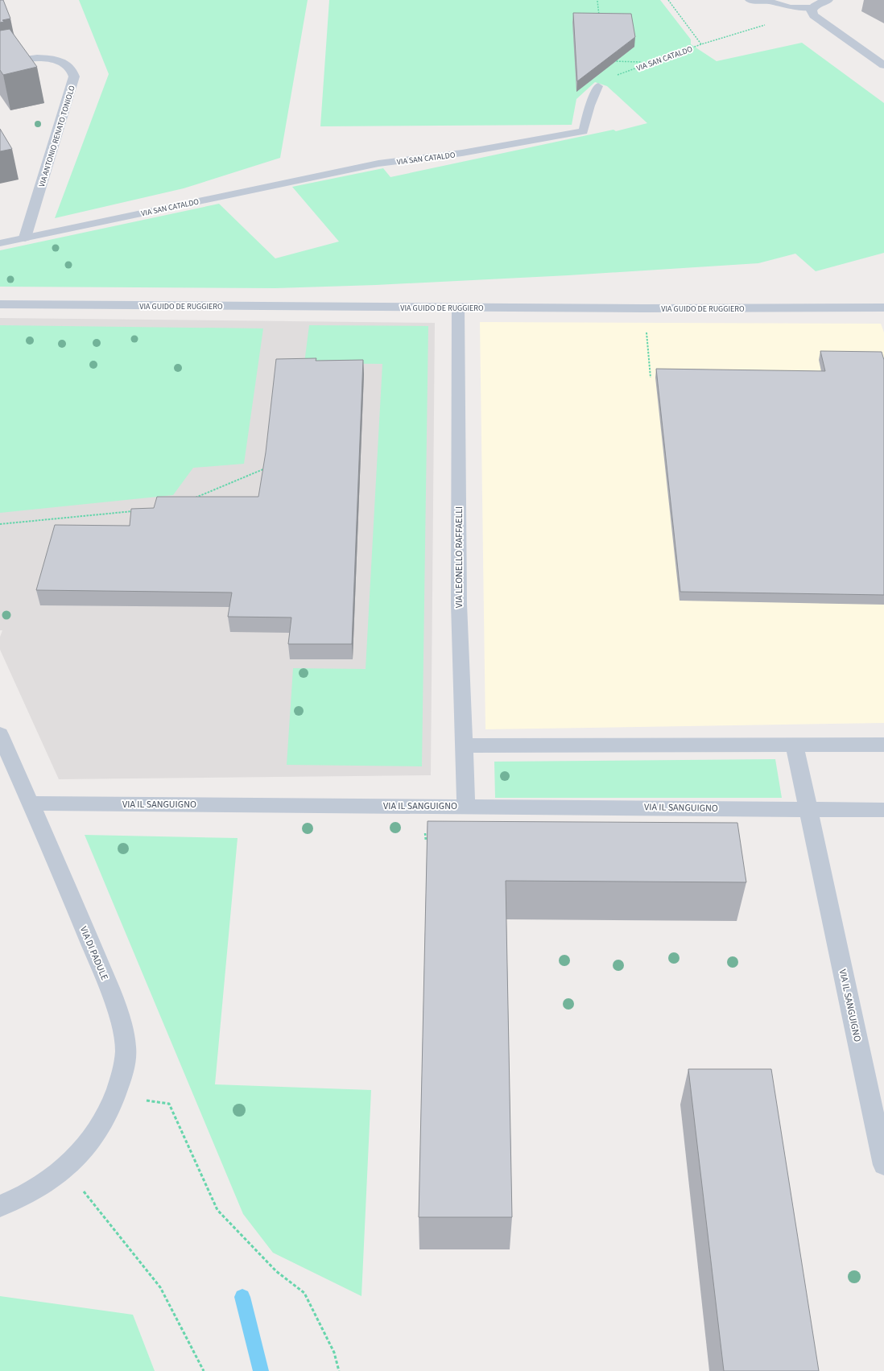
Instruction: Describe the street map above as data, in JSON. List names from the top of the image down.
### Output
{
  "streets": {
    "street": [
      "VIA ANTONIO RENATO TONIOLO",
      "VIA GUIDO DE RUGGIERO",
      "VIA LEONELLO RAFFAELLI",
      "VIA IL SANGUIGNO",
      "VIA DI PADULE"
    ],
    "lane": ["VIA SAN CATALDO"]
  },
  "crossings": [
    ["VIA SAN CATALDO", "VIA ANTONIO RENATO TONIOLO"],
    ["VIA GUIDO DE RUGGIERO", "VIA LEONELLO RAFFAELLI"],
    ["VIA LEONELLO RAFFAELLI", "VIA IL SANGUIGNO"],
    ["VIA IL SANGUIGNO", "VIA DI PADULE"]
  ]
}
